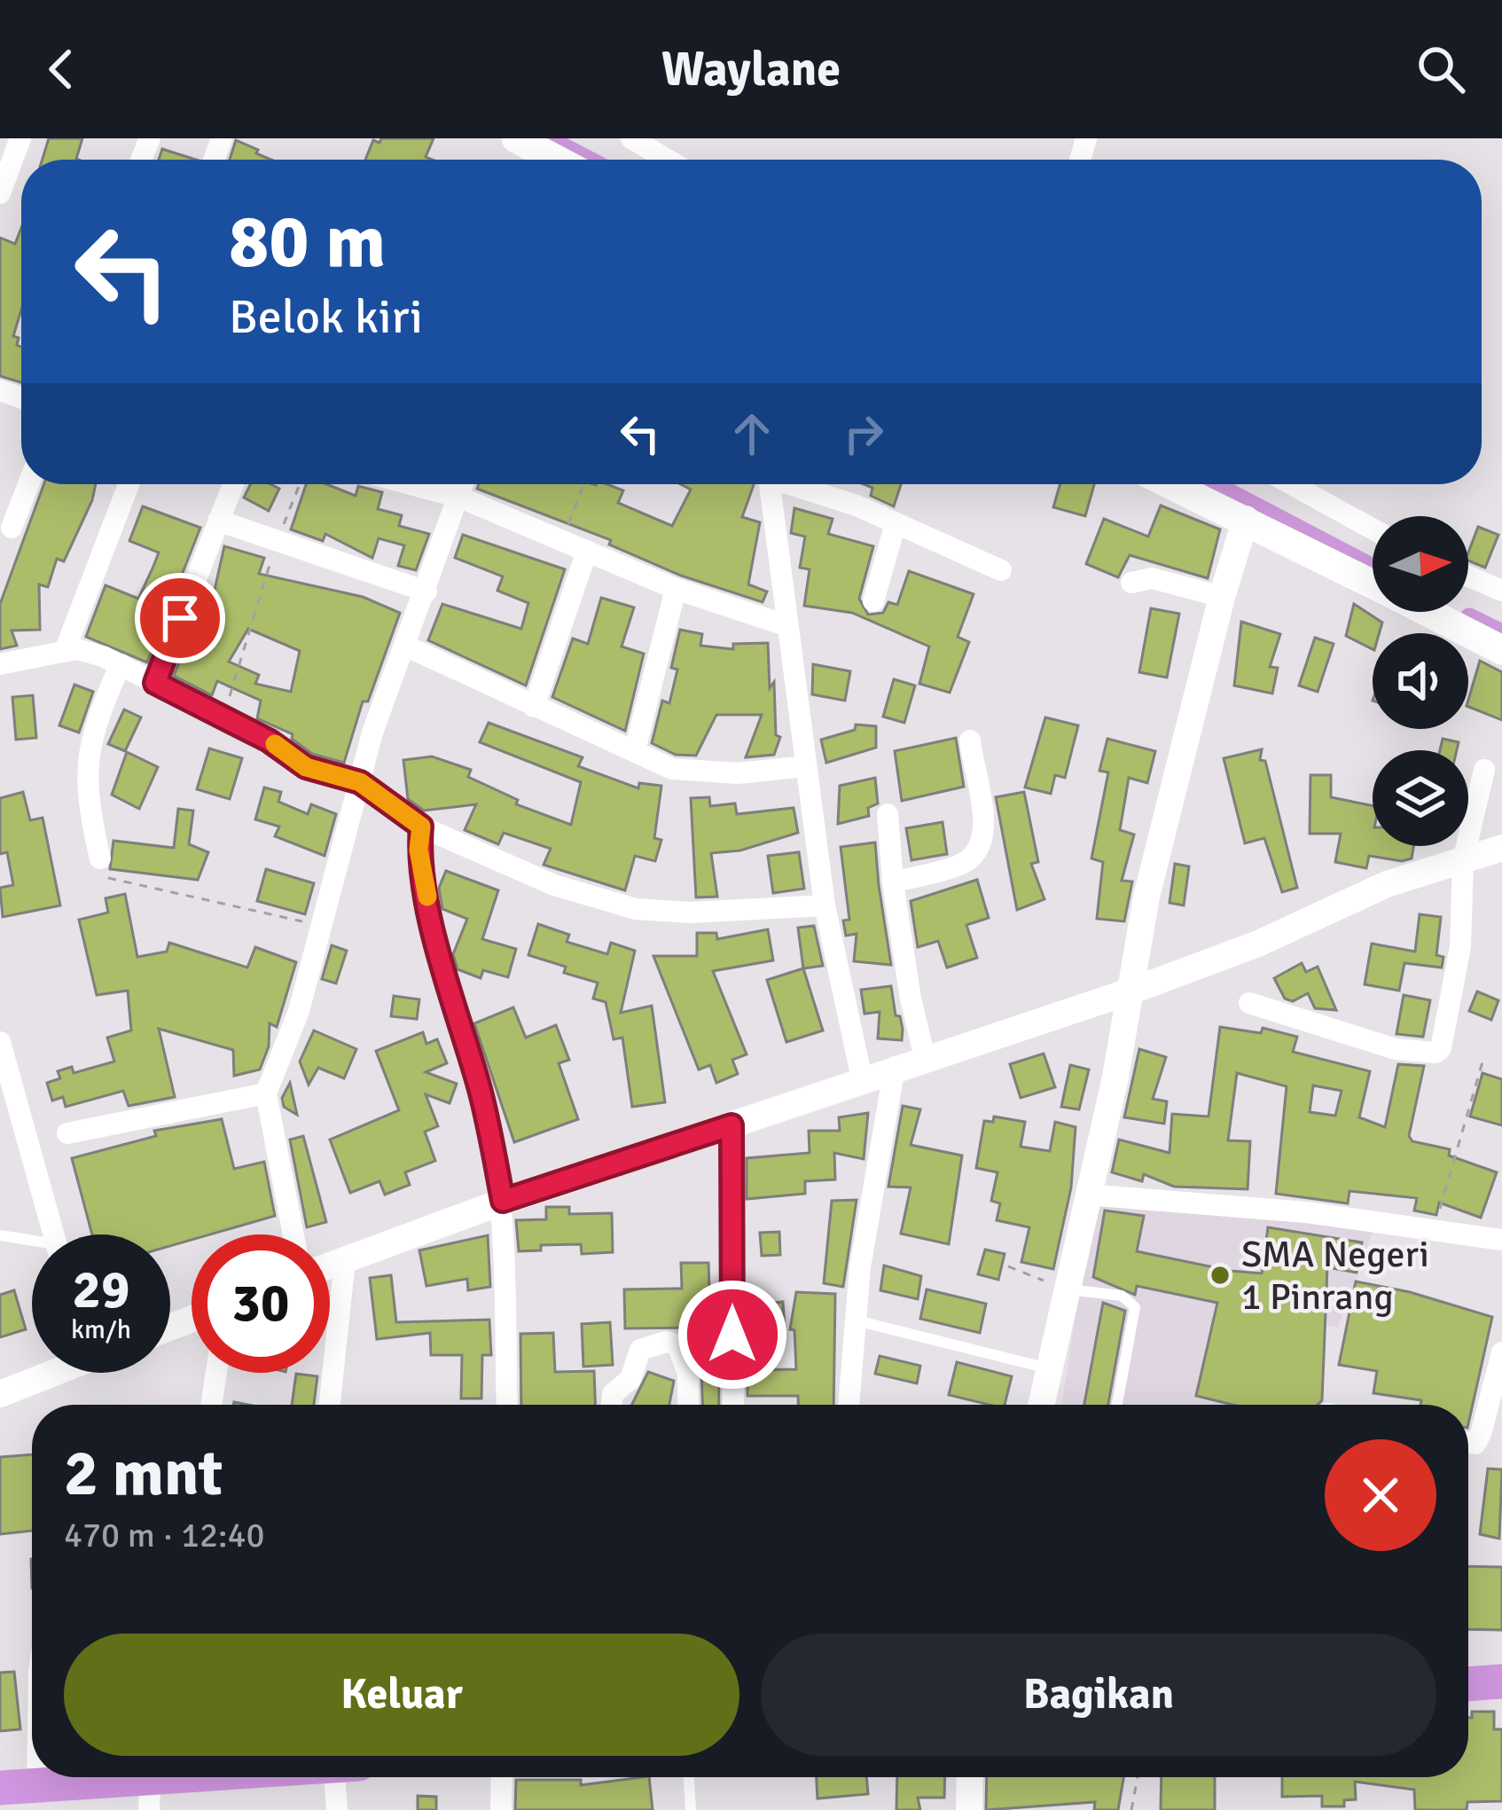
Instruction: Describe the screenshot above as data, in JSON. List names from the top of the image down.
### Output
{
  "places": ["SMA Negeri 1 Pinrang"],
  "north": "right",
  "page": {
    "header": "Waylane",
    "turn": ["80 m", "Belok kiri"],
    "speed": "29 km/h",
    "limit": "30",
    "heading": ["2 mnt", "470 m · 12:40"],
    "buttons": ["Keluar", "Bagikan"]
  }
}
